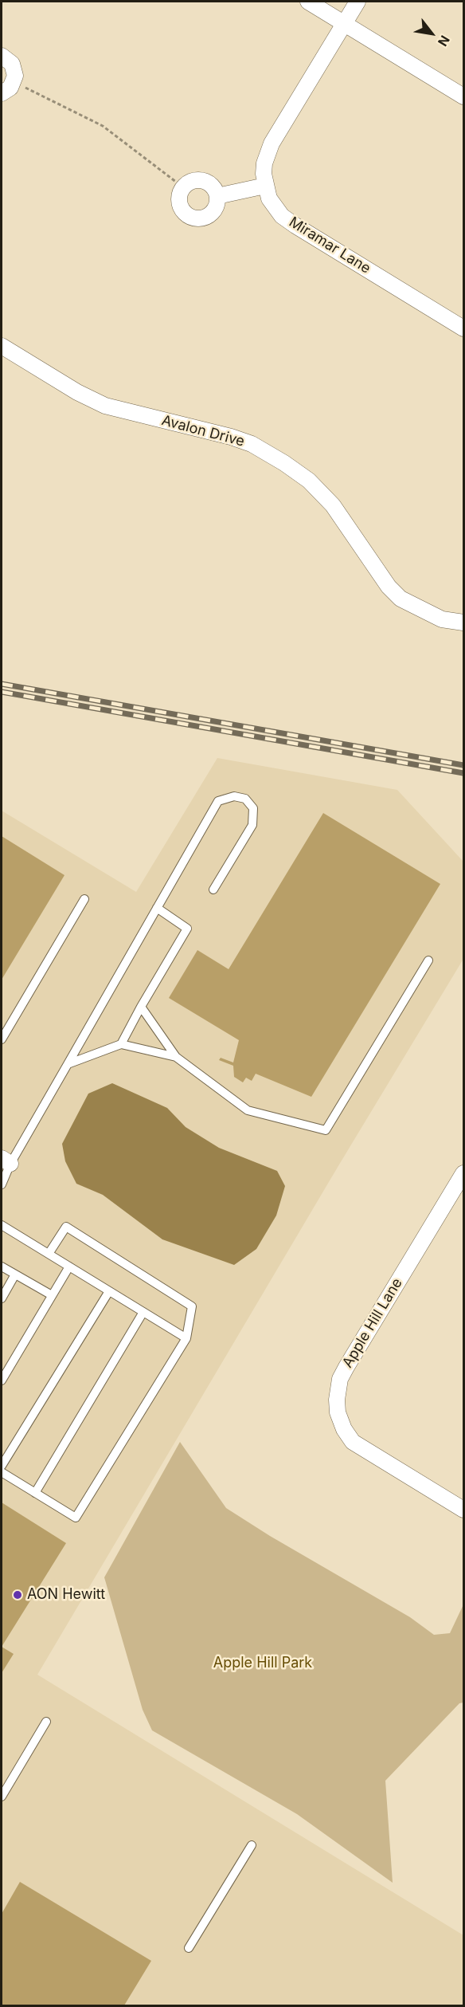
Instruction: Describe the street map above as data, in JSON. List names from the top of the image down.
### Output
{
  "streets": {
    "street": ["Miramar Lane", "Avalon Drive", "Apple Hill Lane"]
  },
  "parks": ["Apple Hill Park"],
  "places": ["AON Hewitt"],
  "north": "bottom right"
}
